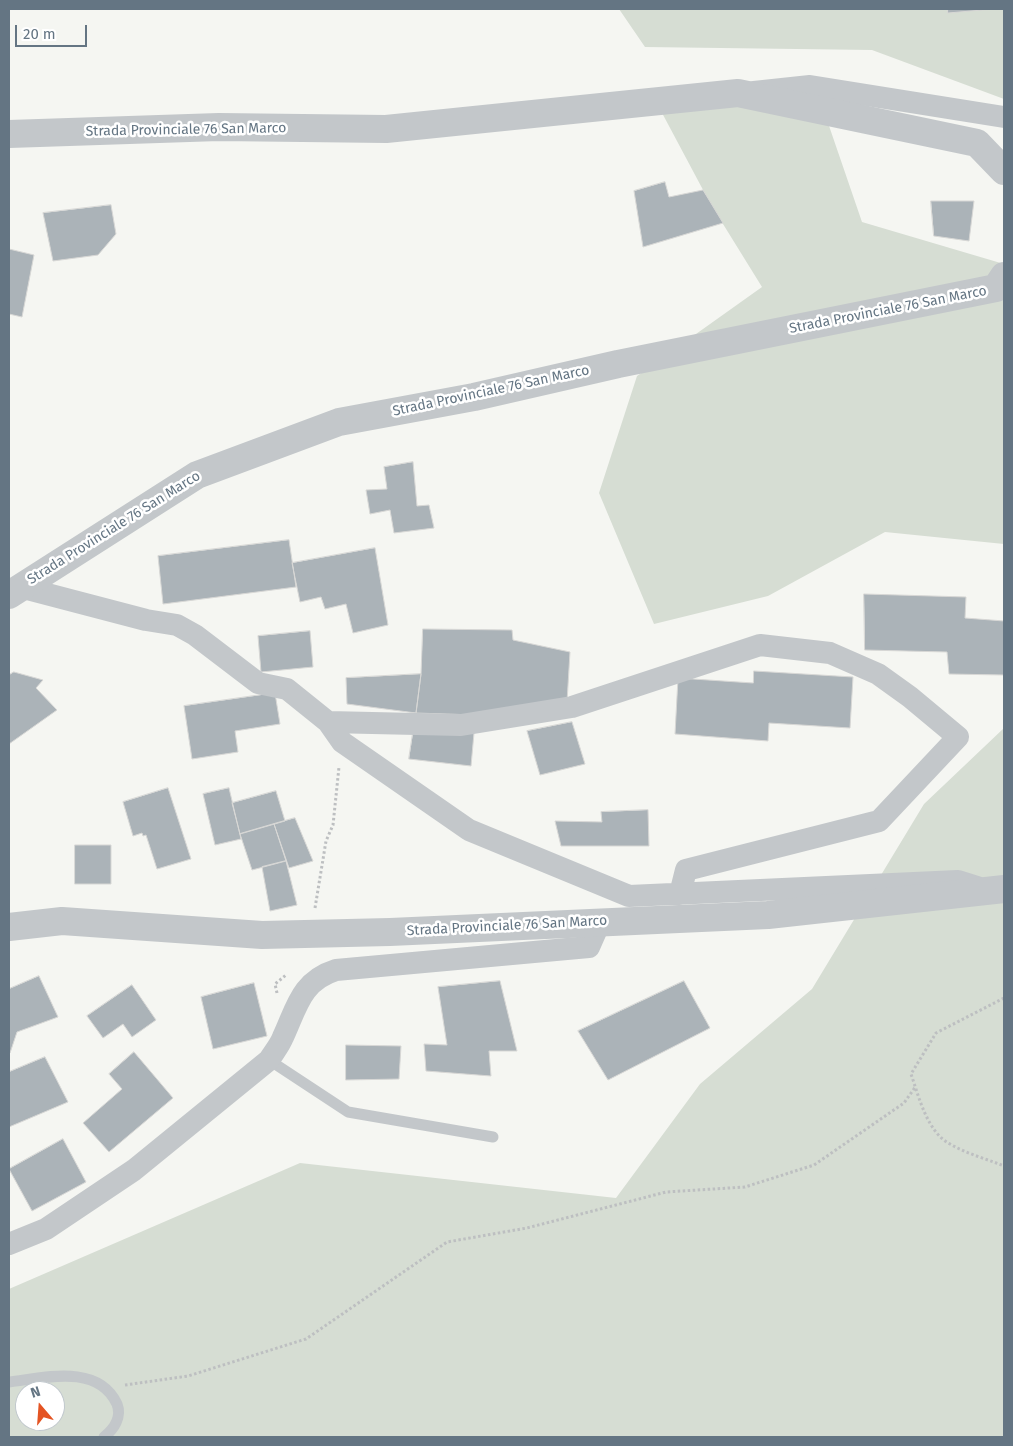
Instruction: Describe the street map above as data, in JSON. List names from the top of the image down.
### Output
{
  "streets": {
    "street": ["Strada Provinciale 76 San Marco"]
  },
  "scale_bar": "20 m",
  "north": "top"
}
